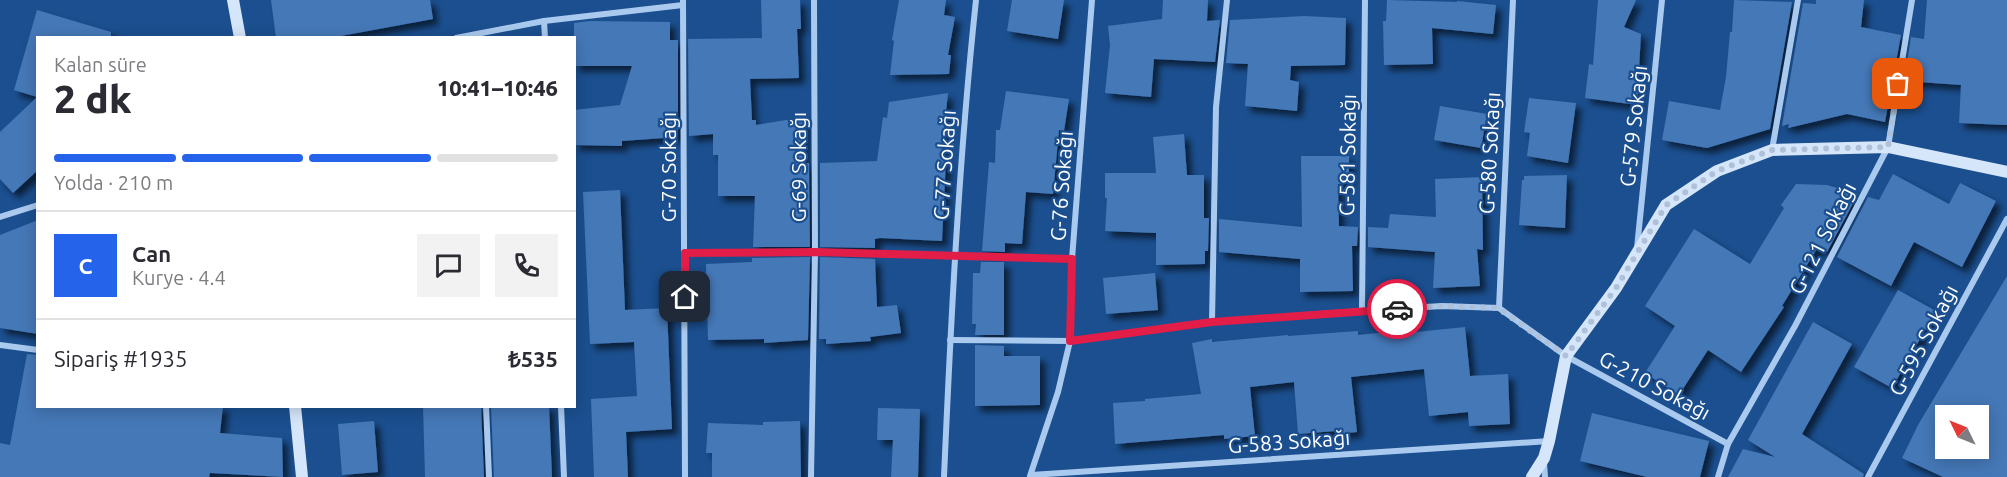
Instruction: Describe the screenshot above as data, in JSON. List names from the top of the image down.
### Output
{
  "streets": {
    "street": [
      "G-579 Sokağı",
      "G-580 Sokağı",
      "G-581 Sokağı",
      "G-77 Sokağı",
      "G-70 Sokağı",
      "G-69 Sokağı",
      "G-76 Sokağı",
      "G-121 Sokağı",
      "G-595 Sokağı",
      "G-210 Sokağı",
      "G-583 Sokağı"
    ]
  },
  "crossings": [
    ["G-580 Sokağı", "G-210 Sokağı"],
    ["G-76 Sokağı", "G-583 Sokağı"],
    ["G-121 Sokağı", "G-210 Sokağı"]
  ],
  "north": "top left",
  "page": {
    "heading": ["2 dk", "Kalan süre", "10:41–10:46"],
    "panel": [
      "Can",
      "Kurye · 4.4",
      "Sipariş #1935",
      "₺535"
    ],
    "bar": "Yolda · 210 m",
    "round": "C"
  }
}
